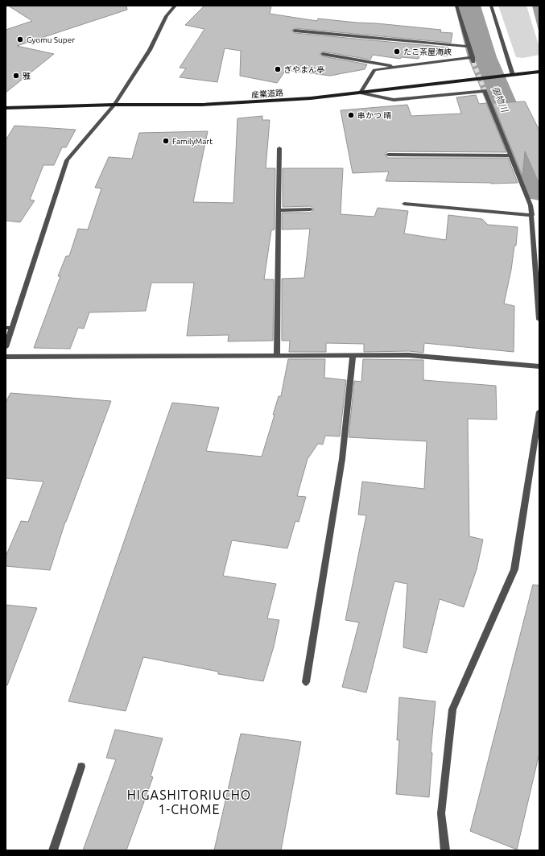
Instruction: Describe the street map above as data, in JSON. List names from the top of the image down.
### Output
{
  "streets": {
    "street": ["産業道路"]
  },
  "districts": ["HIGASHITORIUCHO 1-CHOME"],
  "water": ["御物川"],
  "places": [
    "Gyomu Super",
    "たこ茶屋海峡",
    "ぎやまん亭",
    "雅",
    "串かつ 晴",
    "FamilyMart"
  ]
}
